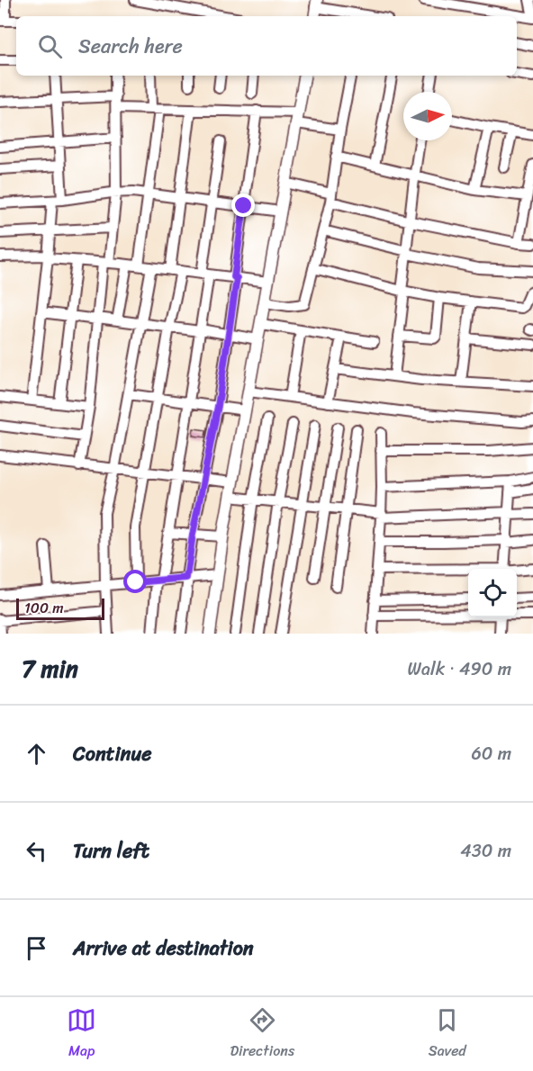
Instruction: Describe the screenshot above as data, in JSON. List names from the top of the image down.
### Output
{
  "scale_bar": "100 m",
  "north": "right",
  "page": {
    "search": "Search here",
    "scale": "100 m",
    "heading": ["7 min", "Walk · 490 m"],
    "list": [
      ["Continue", "60 m"],
      ["Turn left", "430 m"],
      "Arrive at destination"
    ],
    "nav": ["Map", "Directions", "Saved"]
  }
}
